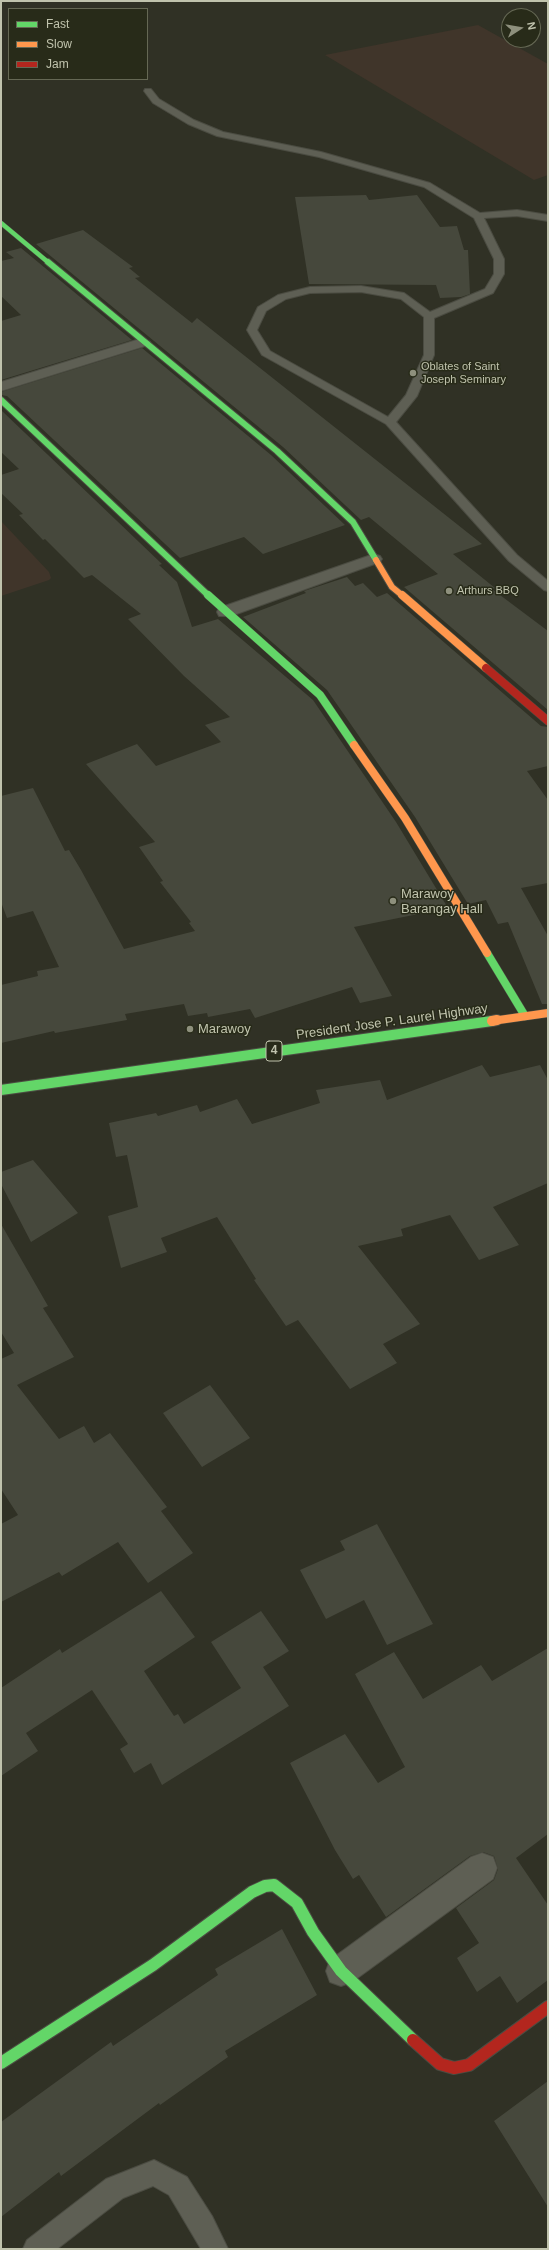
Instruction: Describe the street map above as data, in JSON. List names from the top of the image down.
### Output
{
  "streets": {
    "street": ["President Jose P. Laurel Highway", "4"]
  },
  "places": [
    "Oblates of Saint Joseph Seminary",
    "Arthurs BBQ",
    "Marawoy Barangay Hall",
    "Marawoy"
  ],
  "legend": ["Fast", "Slow", "Jam"],
  "north": "right"
}
